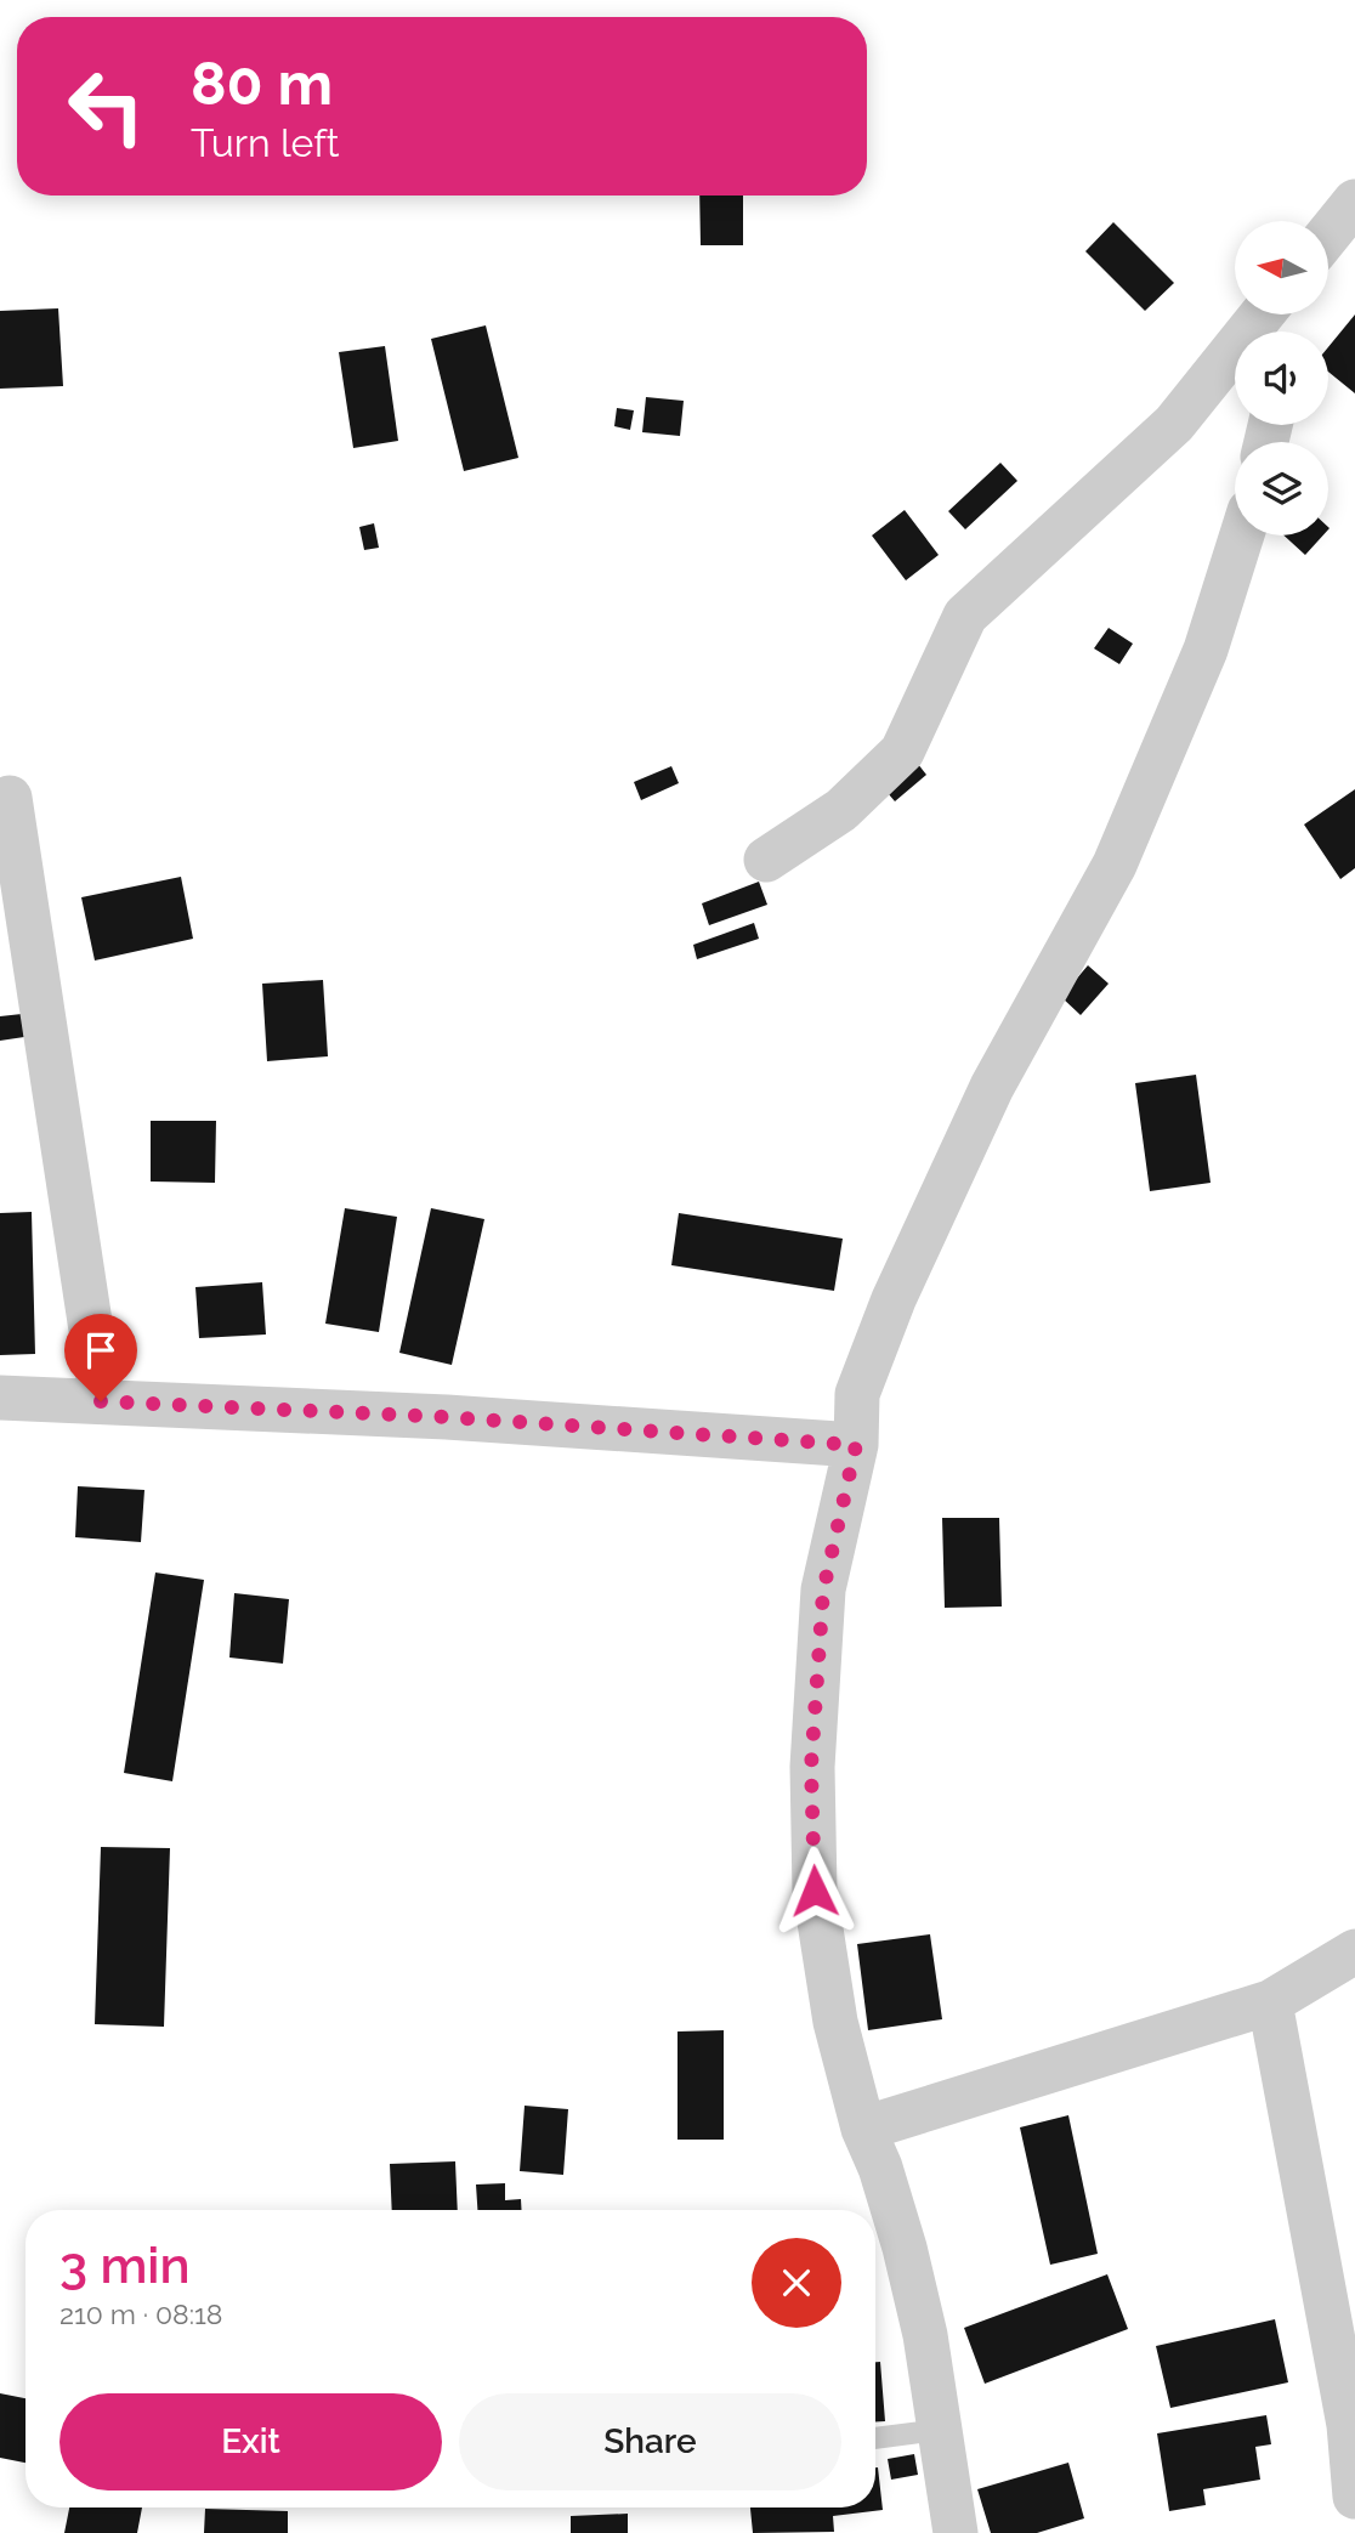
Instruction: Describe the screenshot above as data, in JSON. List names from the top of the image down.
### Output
{
  "north": "left",
  "page": {
    "turn": ["80 m", "Turn left"],
    "heading": ["3 min", "210 m · 08:18"],
    "buttons": ["Exit", "Share"]
  }
}
